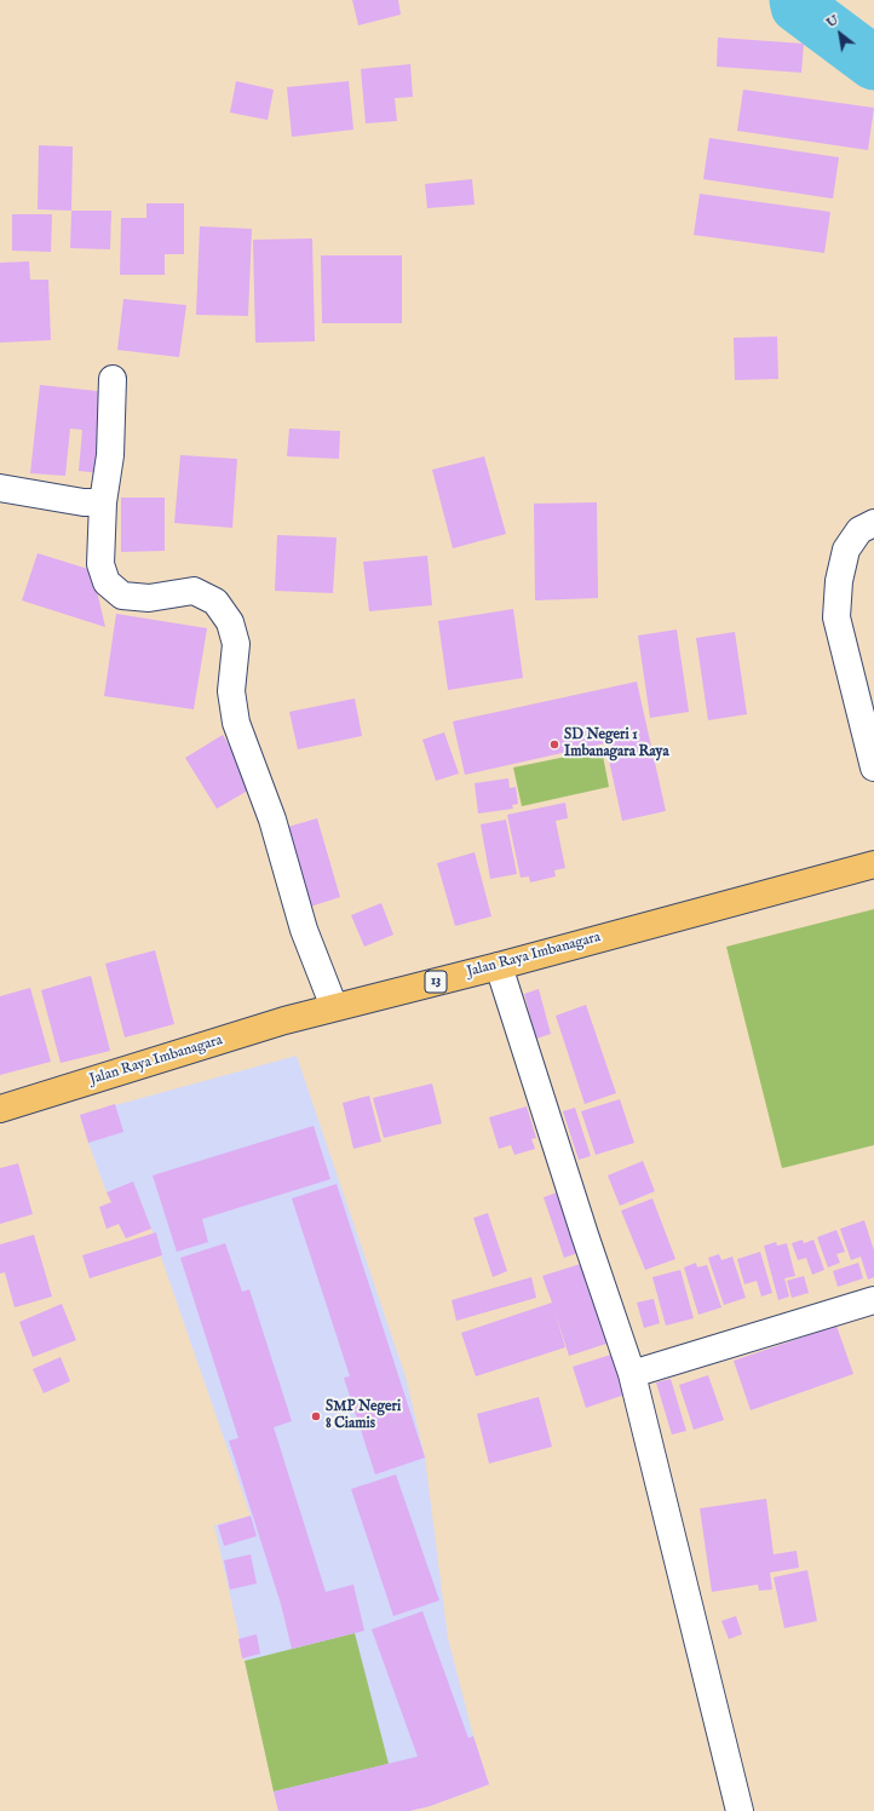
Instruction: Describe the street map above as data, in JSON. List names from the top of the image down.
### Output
{
  "streets": {
    "highway": ["Jalan Raya Imbanagara", "13"]
  },
  "places": ["SD Negeri 1 Imbanagara Raya", "SMP Negeri 8 Ciamis"],
  "north": "top left"
}
